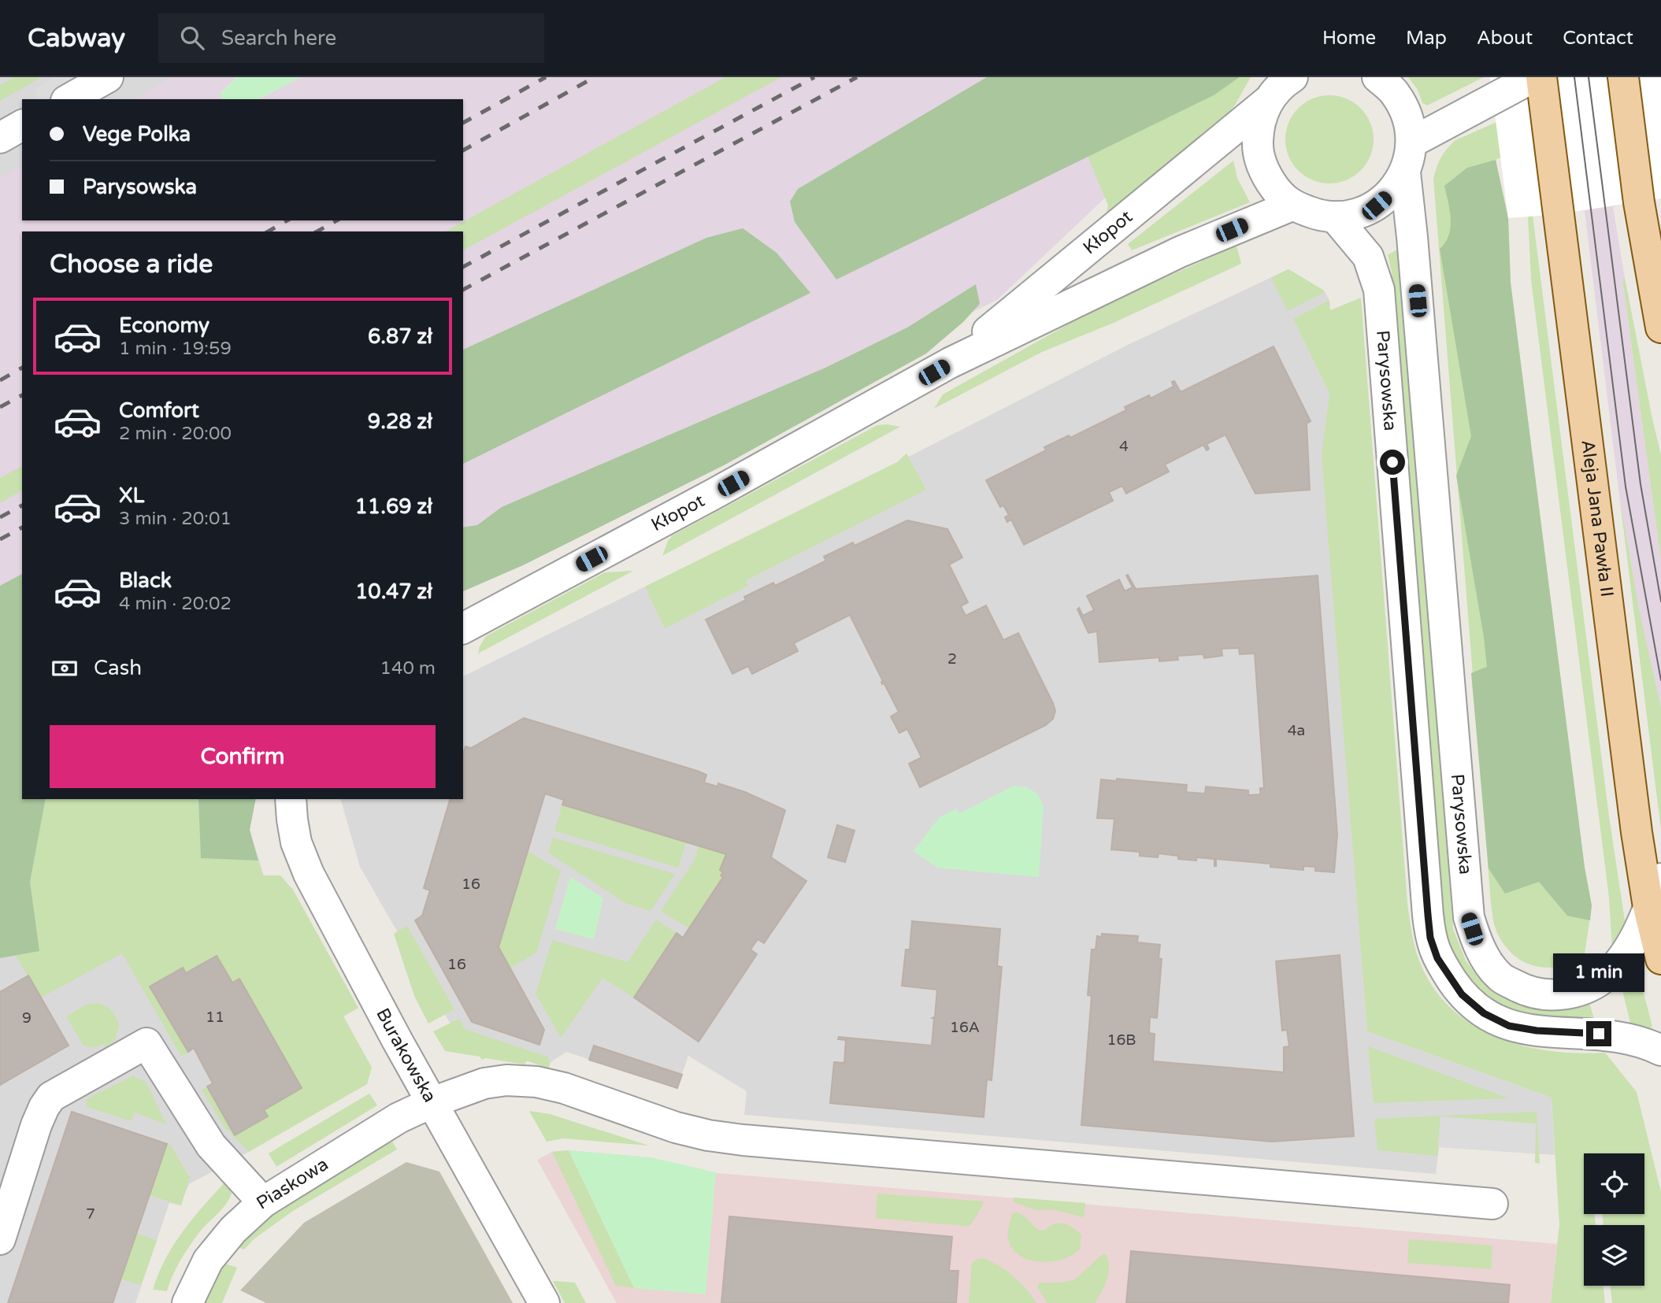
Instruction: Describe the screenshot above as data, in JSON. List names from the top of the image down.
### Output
{
  "streets": {
    "main road": ["Aleja Jana Pawła II"],
    "street": [
      "Kłopot",
      "Parysowska",
      "Burakowska",
      "Piaskowa"
    ]
  },
  "crossings": [
    ["Parysowska", "Aleja Jana Pawła II"],
    ["Burakowska", "Piaskowa"]
  ],
  "house_numbers": [
    "4",
    "2",
    "4a",
    "16",
    "16",
    "11",
    "9",
    "16A",
    "16B",
    "7"
  ],
  "page": {
    "header": "Cabway",
    "search": "Search here",
    "nav": [
      "Home",
      "Map",
      "About",
      "Contact"
    ],
    "banner": ["Vege Polka", "Parysowska"],
    "heading": "Choose a ride",
    "list": [
      {
        "name": "Economy",
        "note": "1 min · 19:59",
        "value": "6.87 zł"
      },
      {
        "name": "Comfort",
        "note": "2 min · 20:00",
        "value": "9.28 zł"
      },
      {
        "name": "XL",
        "note": "3 min · 20:01",
        "value": "11.69 zł"
      },
      {
        "name": "Black",
        "note": "4 min · 20:02",
        "value": "10.47 zł"
      }
    ],
    "pay": ["Cash", "140 m"],
    "buttons": "Confirm",
    "bubble": "1 min"
  }
}
